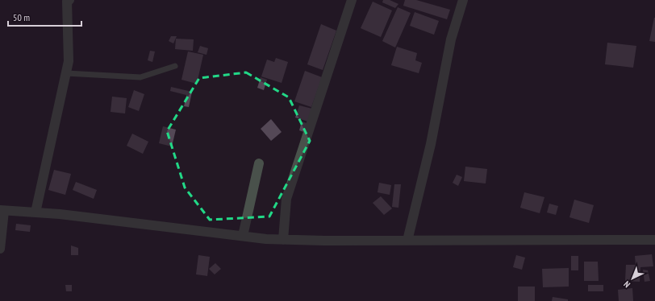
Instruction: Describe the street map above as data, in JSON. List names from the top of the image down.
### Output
{
  "scale_bar": "50 m",
  "north": "bottom left"
}
